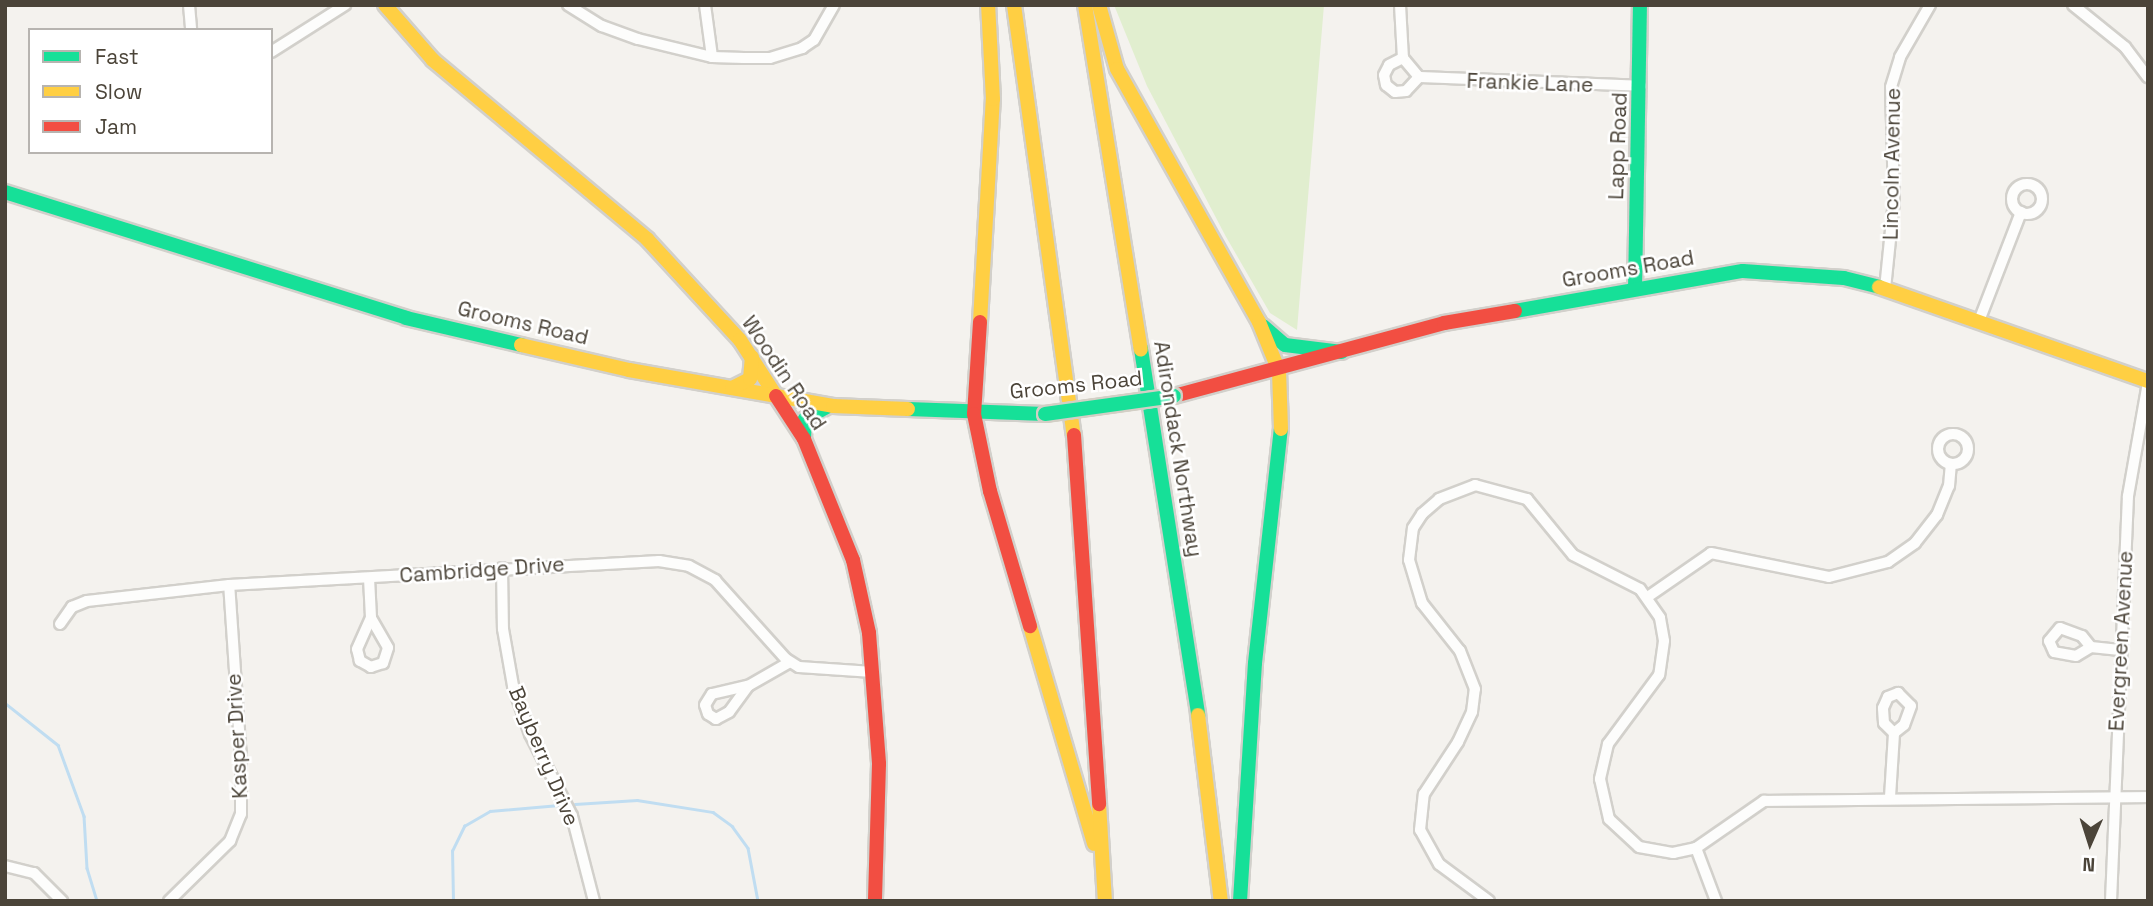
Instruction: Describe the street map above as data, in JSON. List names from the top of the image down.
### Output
{
  "streets": {
    "main road": [
      "Lapp Road",
      "Grooms Road",
      "Woodin Road",
      "Adirondack Northway"
    ],
    "street": [
      "Frankie Lane",
      "Lincoln Avenue",
      "Cambridge Drive",
      "Evergreen Avenue",
      "Kasper Drive",
      "Bayberry Drive"
    ]
  },
  "crossings": [
    ["Frankie Lane", "Lapp Road"],
    ["Lapp Road", "Grooms Road"],
    ["Lincoln Avenue", "Grooms Road"],
    ["Grooms Road", "Woodin Road"],
    ["Grooms Road", "Evergreen Avenue"],
    ["Cambridge Drive", "Kasper Drive"],
    ["Cambridge Drive", "Bayberry Drive"]
  ],
  "legend": ["Fast", "Slow", "Jam"],
  "north": "bottom"
}
